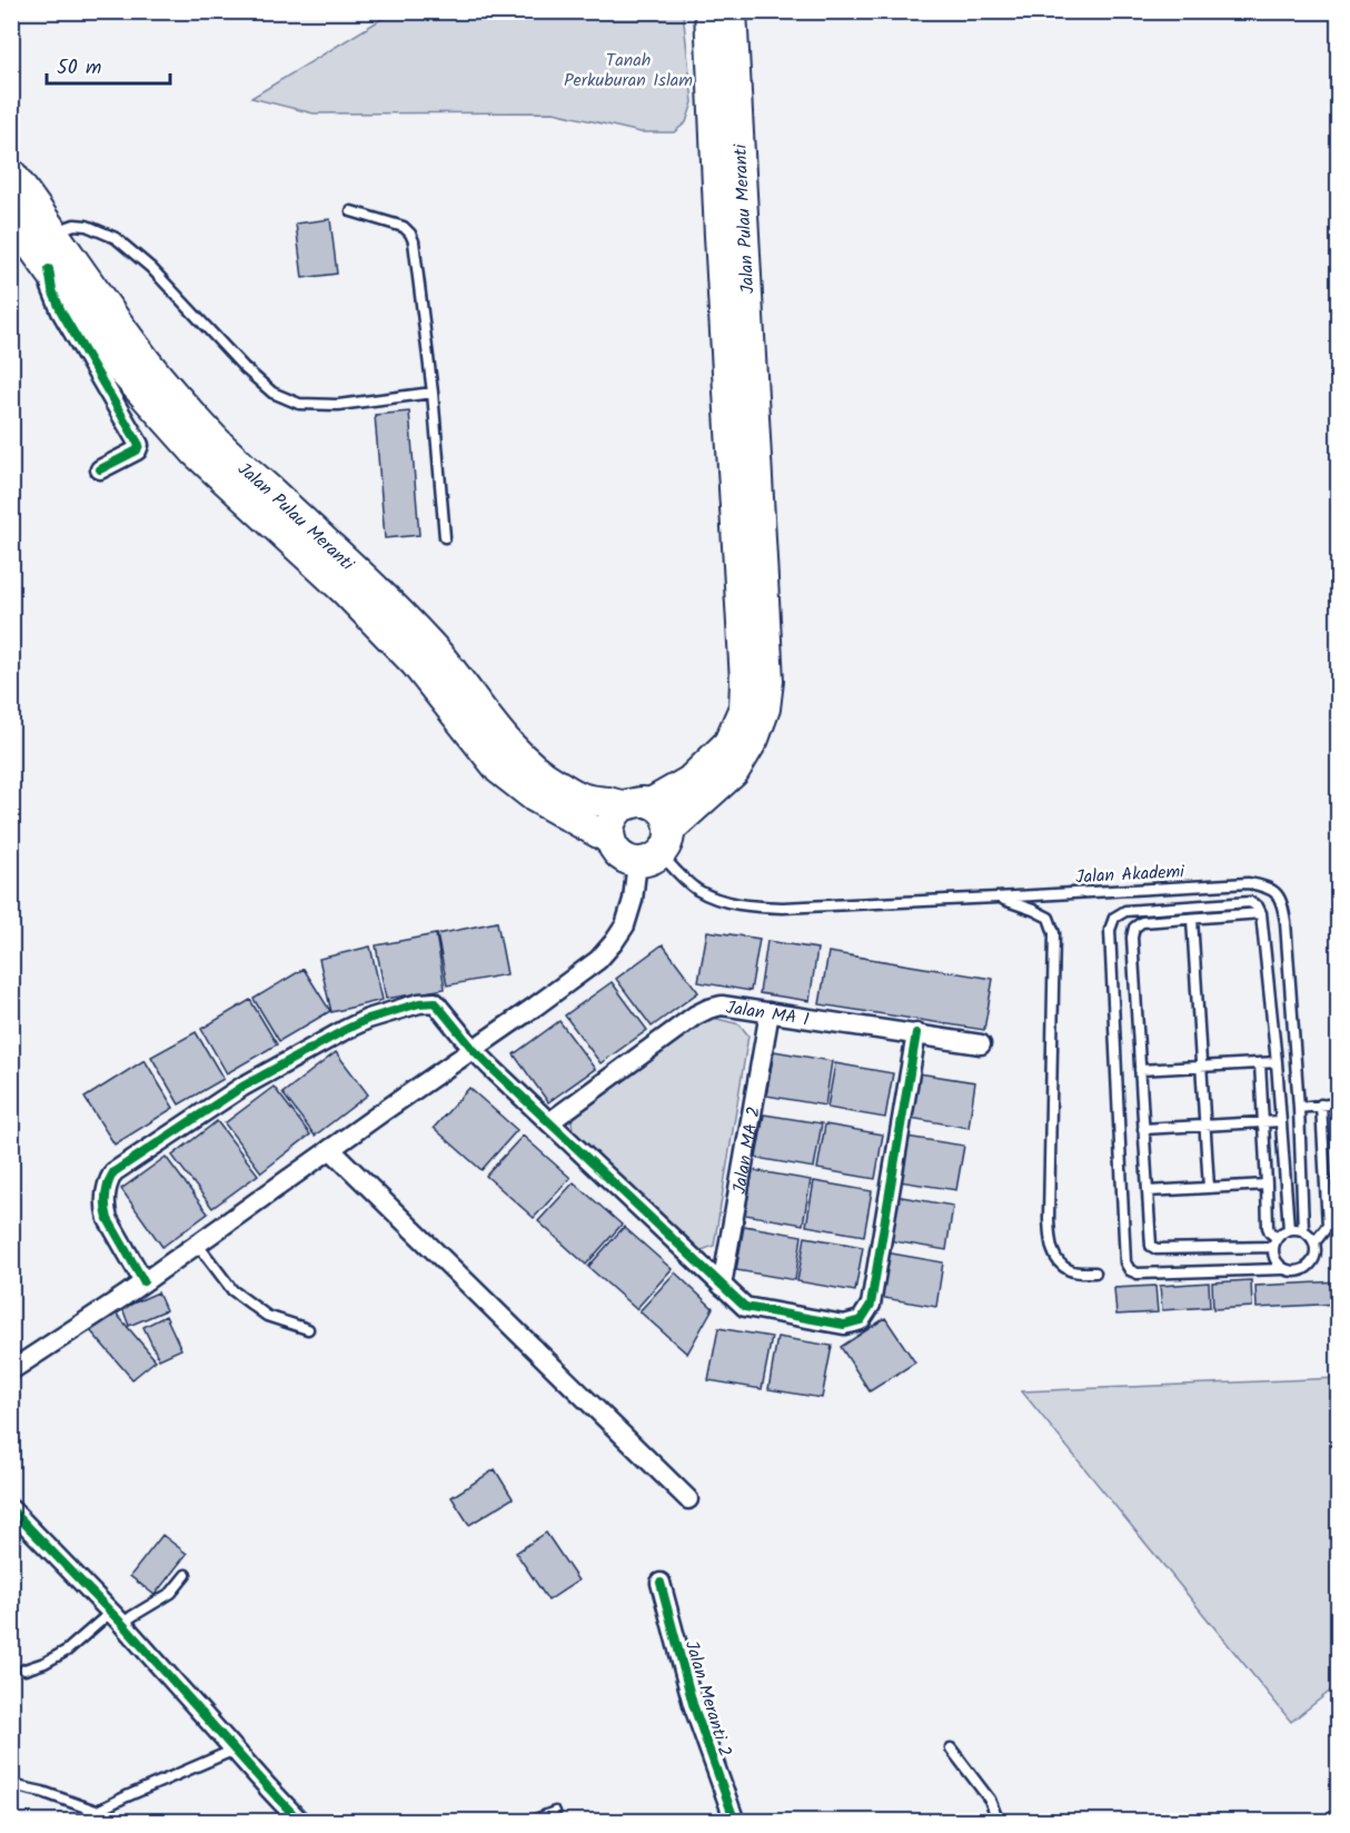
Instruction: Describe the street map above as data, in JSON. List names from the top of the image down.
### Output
{
  "streets": {
    "main road": ["Jalan Pulau Meranti"],
    "street": ["Jalan MA 1", "Jalan MA 2", "Jalan Meranti 2"],
    "lane": ["Jalan Akademi"]
  },
  "crossings": [
    ["Jalan Pulau Meranti", "Jalan Akademi"],
    ["Jalan MA 1", "Jalan MA 2"]
  ],
  "parks": ["Tanah Perkuburan Islam"],
  "scale_bar": "50 m"
}
